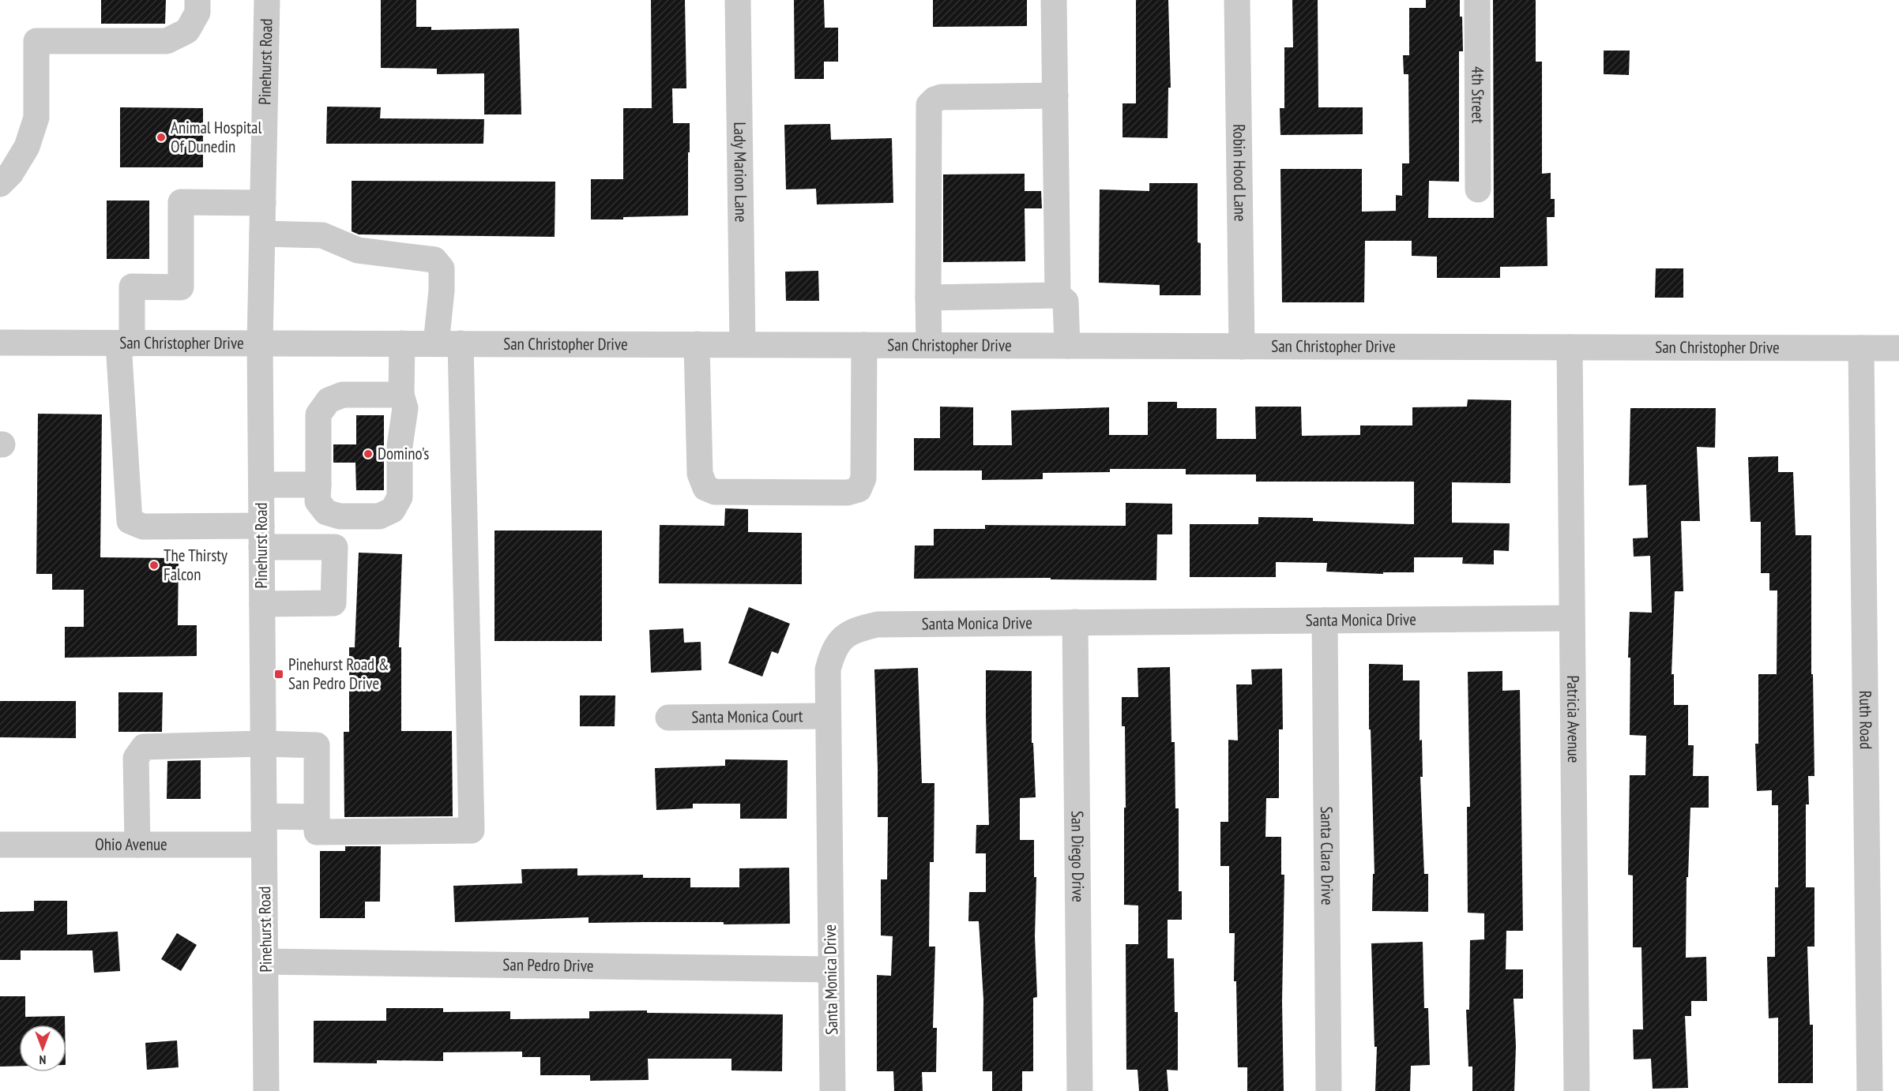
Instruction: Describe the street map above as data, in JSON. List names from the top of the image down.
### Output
{
  "streets": {
    "street": [
      "Pinehurst Road",
      "4th Street",
      "Lady Marion Lane",
      "Robin Hood Lane",
      "San Christopher Drive",
      "Santa Monica Drive",
      "Santa Monica Court",
      "Patricia Avenue",
      "Ruth Road",
      "Ohio Avenue",
      "Santa Clara Drive",
      "San Diego Drive",
      "San Pedro Drive"
    ]
  },
  "crossings": [
    ["Pinehurst Road", "San Christopher Drive"],
    ["Pinehurst Road", "Ohio Avenue"],
    ["Pinehurst Road", "San Pedro Drive"],
    ["Lady Marion Lane", "San Christopher Drive"],
    ["Robin Hood Lane", "San Christopher Drive"],
    ["San Christopher Drive", "Patricia Avenue"],
    ["San Christopher Drive", "Ruth Road"],
    ["Santa Monica Drive", "Santa Monica Court"],
    ["Santa Monica Drive", "Patricia Avenue"],
    ["Santa Monica Drive", "Santa Clara Drive"],
    ["Santa Monica Drive", "San Diego Drive"],
    ["Santa Monica Drive", "San Pedro Drive"]
  ],
  "places": {
    "other": ["Animal Hospital Of Dunedin", "Domino's", "The Thirsty Falcon"],
    "transit": ["Pinehurst Road & San Pedro Drive"]
  },
  "north": "bottom"
}
